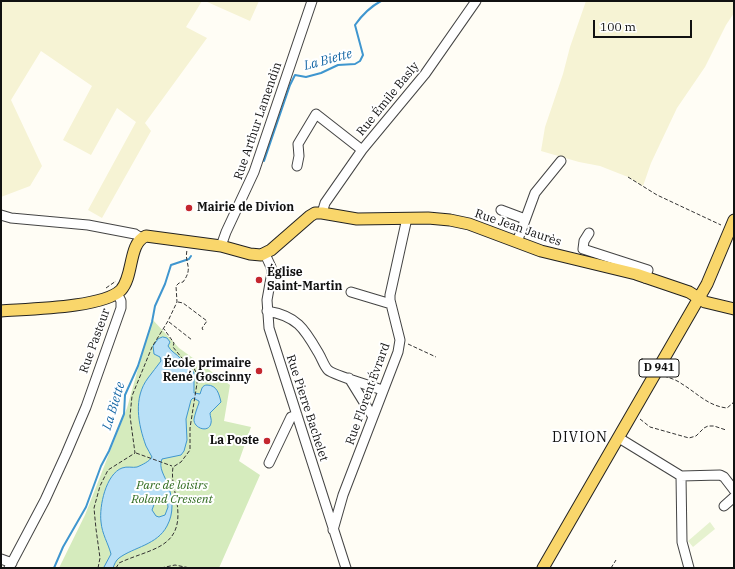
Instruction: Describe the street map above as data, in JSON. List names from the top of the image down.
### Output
{
  "streets": {
    "main road": ["Rue Jean Jaurès", "D 941"],
    "street": [
      "Rue Émile Basly",
      "Rue Arthur Lamendin",
      "Rue Pasteur",
      "Rue Florent Évrard",
      "Rue Pierre Bachelet"
    ]
  },
  "crossings": [
    ["Rue Émile Basly", "Rue Jean Jaurès"],
    ["Rue Jean Jaurès", "D 941"],
    ["Rue Jean Jaurès", "Rue Florent Évrard"],
    ["Rue Florent Évrard", "Rue Pierre Bachelet"]
  ],
  "districts": ["DIVION"],
  "water": ["La Biette"],
  "parks": ["Parc de loisirs Roland Cressent"],
  "places": [
    "Mairie de Divion",
    "Église Saint-Martin",
    "École primaire René Goscinny",
    "La Poste"
  ],
  "scale_bar": "100 m"
}
